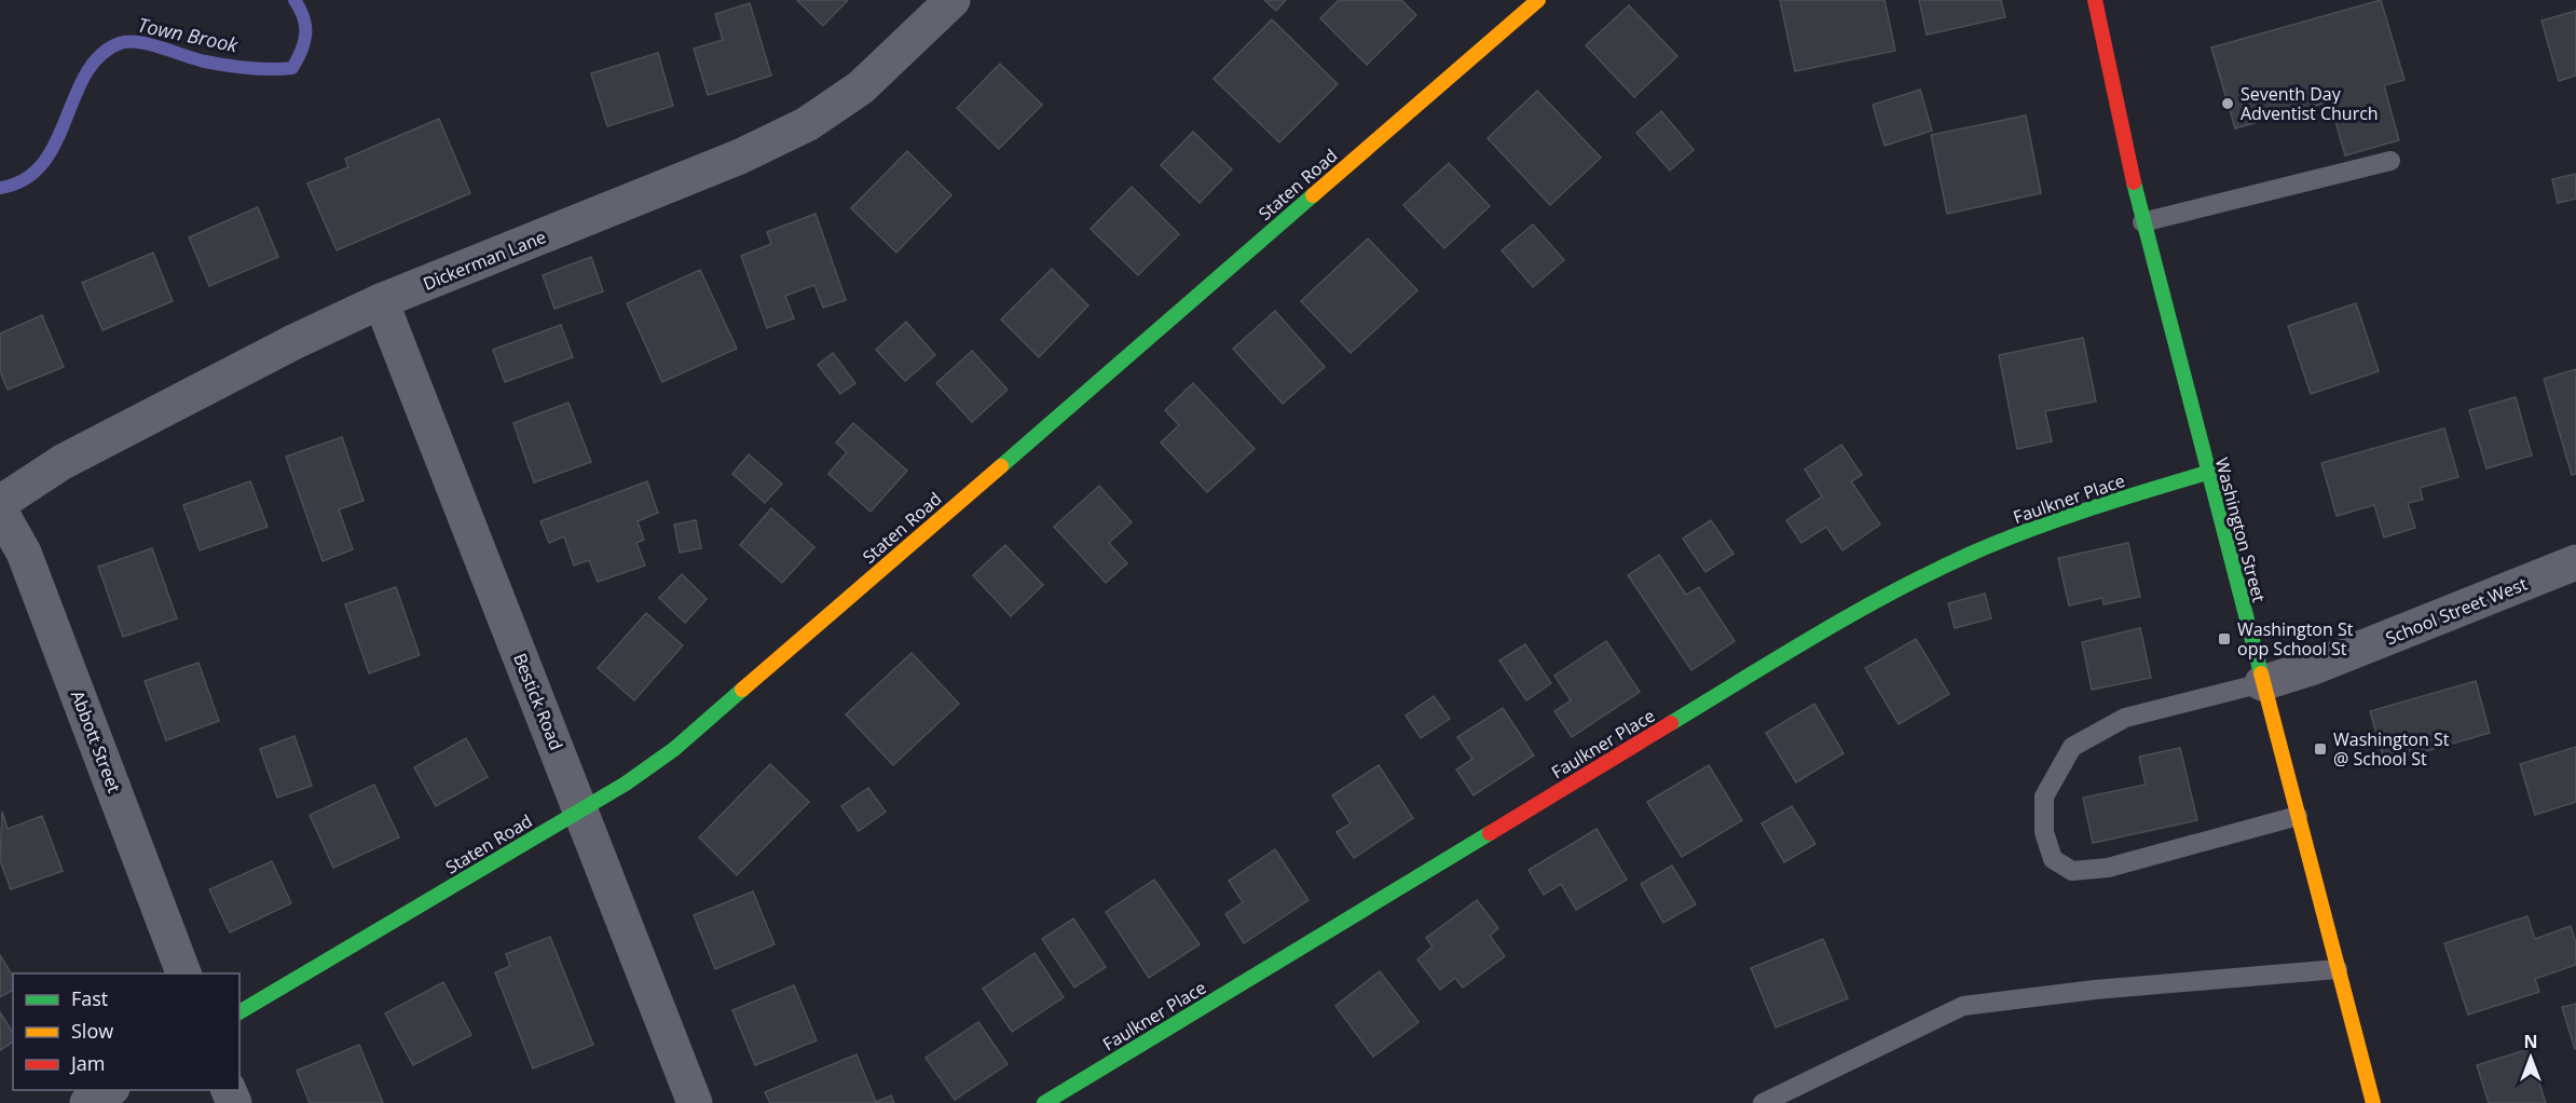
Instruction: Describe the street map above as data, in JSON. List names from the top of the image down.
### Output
{
  "streets": {
    "street": [
      "Staten Road",
      "Dickerman Lane",
      "Faulkner Place",
      "Washington Street",
      "School Street West",
      "Bestick Road",
      "Abbott Street"
    ]
  },
  "crossings": [
    ["Staten Road", "Bestick Road"],
    ["Dickerman Lane", "Bestick Road"],
    ["Faulkner Place", "Washington Street"],
    ["Washington Street", "School Street West"]
  ],
  "water": ["Town Brook"],
  "places": {
    "other": ["Seventh Day Adventist Church"],
    "transit": ["Washington St opp School St", "Washington St @ School St"]
  },
  "legend": ["Fast", "Slow", "Jam"],
  "north": "top"
}
